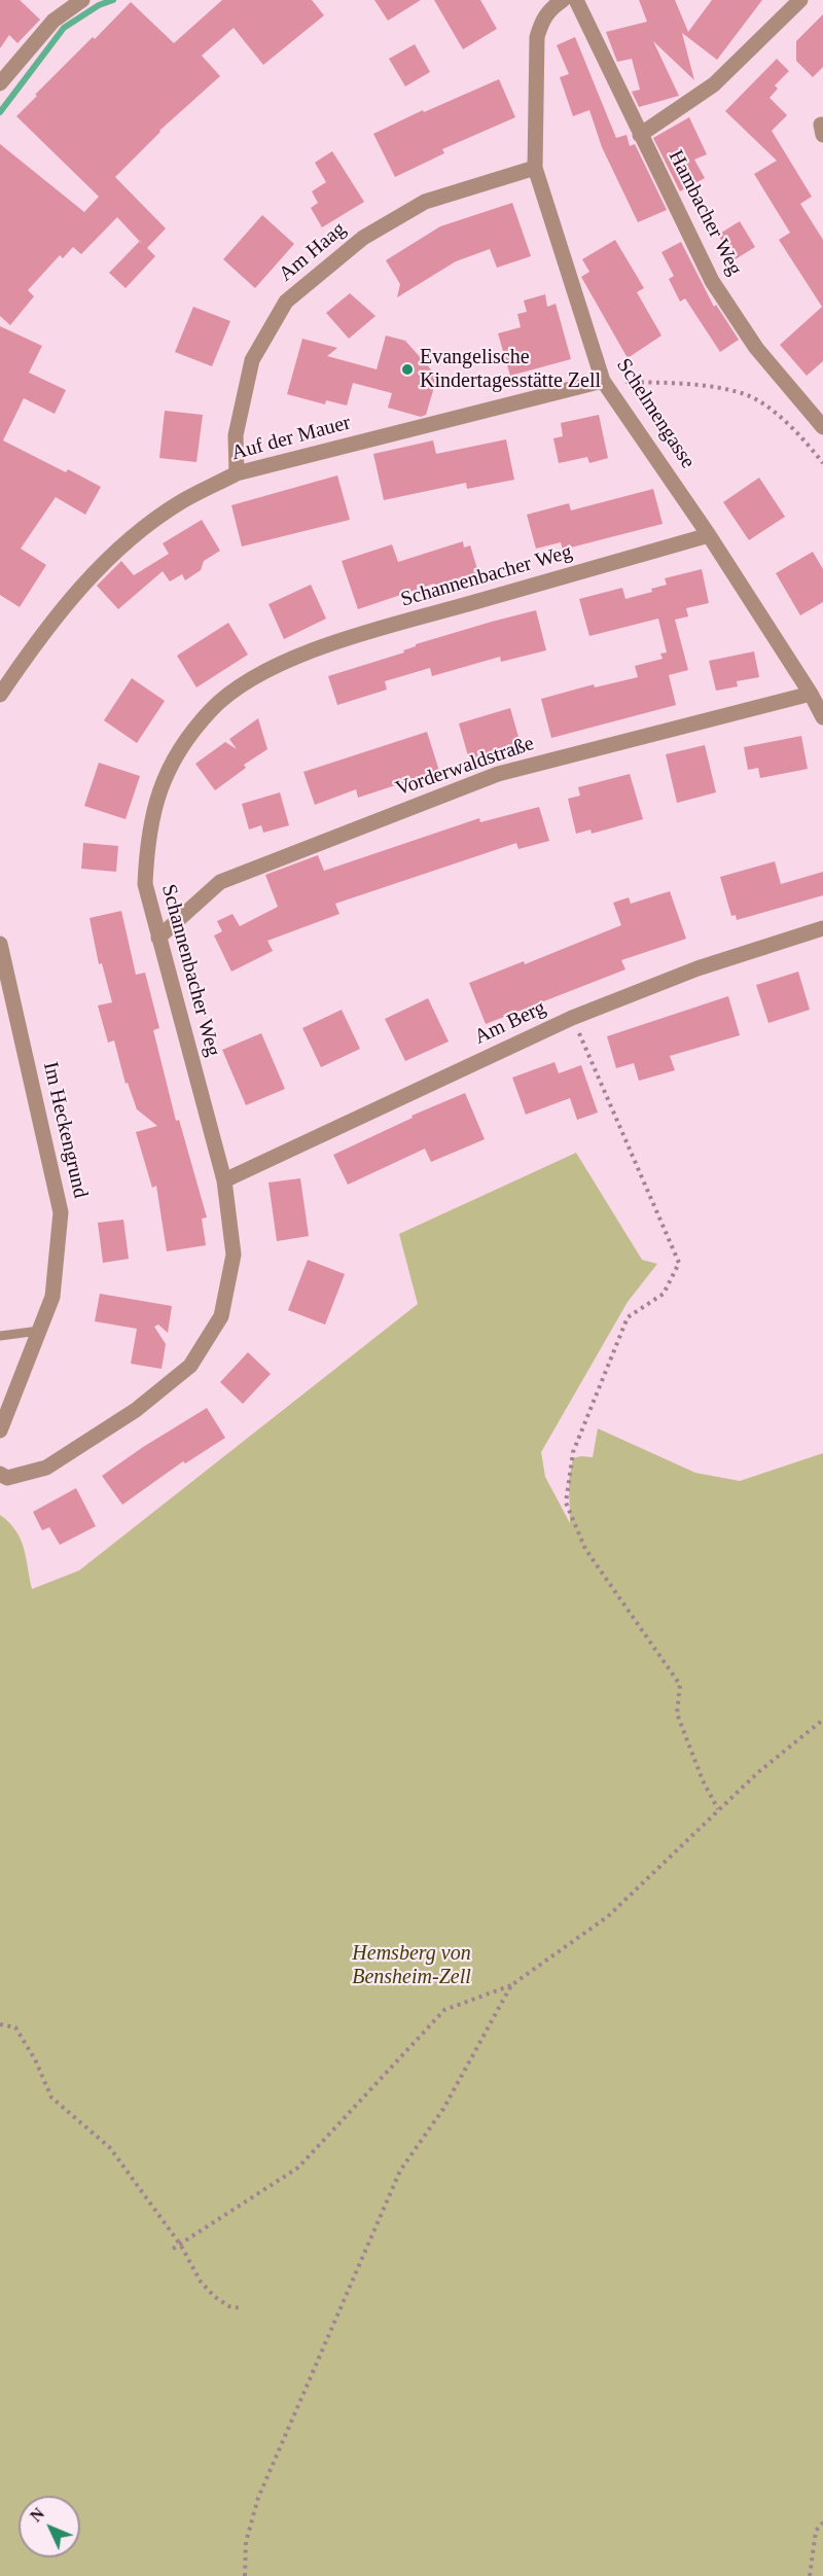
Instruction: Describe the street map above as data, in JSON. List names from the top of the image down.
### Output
{
  "streets": {
    "street": [
      "Hambacher Weg",
      "Am Haag",
      "Schelmengasse",
      "Auf der Mauer",
      "Schannenbacher Weg",
      "Vorderwaldstraße",
      "Am Berg",
      "Im Heckengrund"
    ]
  },
  "crossings": [
    ["Am Haag", "Schelmengasse"],
    ["Am Haag", "Auf der Mauer"],
    ["Schelmengasse", "Auf der Mauer"],
    ["Schelmengasse", "Schannenbacher Weg"],
    ["Schelmengasse", "Vorderwaldstraße"],
    ["Schannenbacher Weg", "Vorderwaldstraße"],
    ["Schannenbacher Weg", "Am Berg"]
  ],
  "parks": ["Hemsberg von Bensheim-Zell"],
  "places": ["Evangelische Kindertagesstätte Zell"],
  "north": "top left"
}
